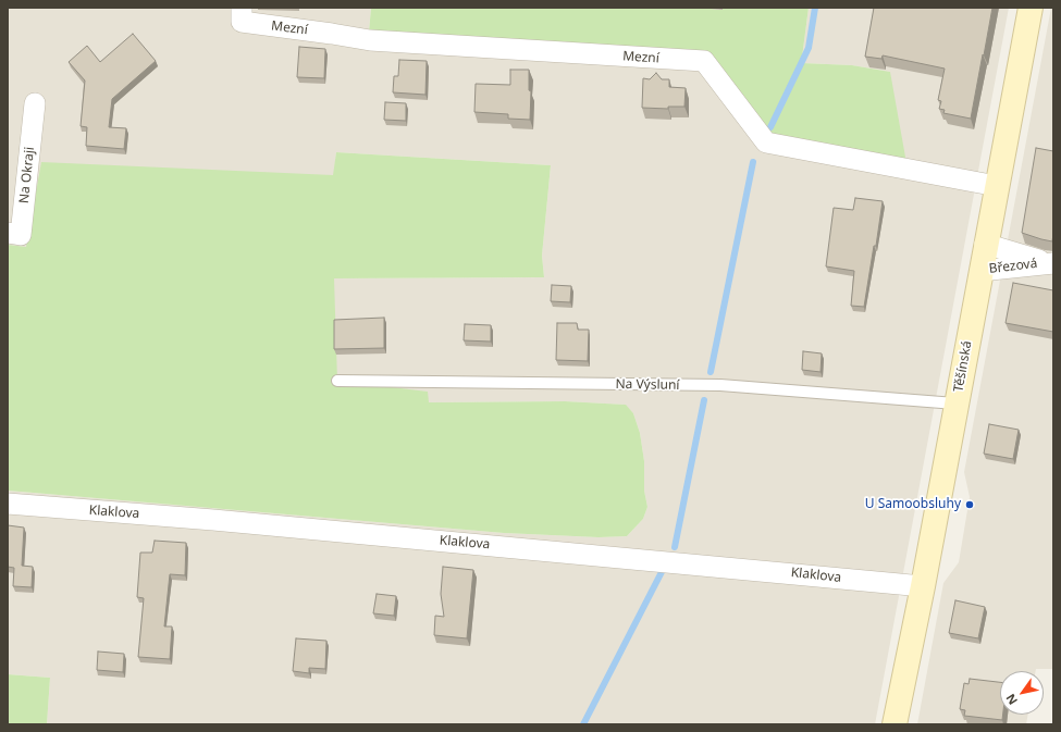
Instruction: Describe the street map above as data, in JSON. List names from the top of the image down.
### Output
{
  "streets": {
    "main road": ["Těšínská"],
    "street": [
      "Mezní",
      "Na Okraji",
      "Březová",
      "Klaklova"
    ],
    "lane": ["Na Výsluní"]
  },
  "crossings": [
    ["Mezní", "Těšínská"],
    ["Březová", "Těšínská"],
    ["Těšínská", "Na Výsluní"],
    ["Těšínská", "Klaklova"]
  ],
  "places": ["U Samoobsluhy"],
  "north": "bottom left"
}
